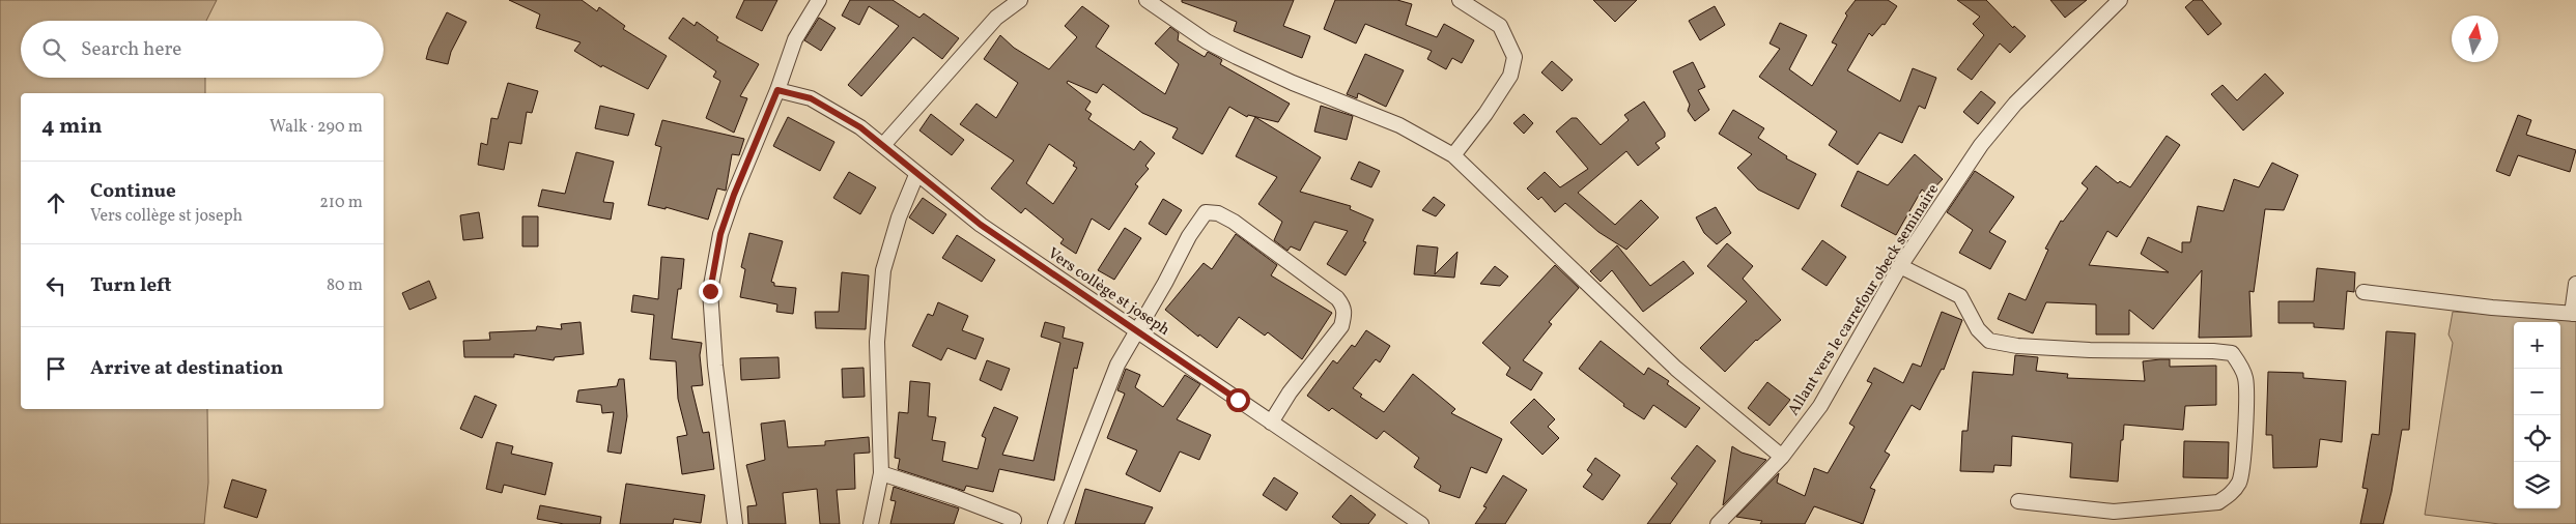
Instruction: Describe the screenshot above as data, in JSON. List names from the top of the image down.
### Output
{
  "streets": {
    "street": ["Vers collège st joseph", "Allant vers le carrefour obeck seminaire"]
  },
  "north": "top",
  "page": {
    "search": "Search here",
    "heading": ["4 min", "Walk · 290 m"],
    "list": [
      ["Continue", "Vers collège st joseph", "210 m"],
      ["Turn left", "80 m"],
      "Arrive at destination"
    ],
    "map_buttons": ["+", "−"]
  }
}
